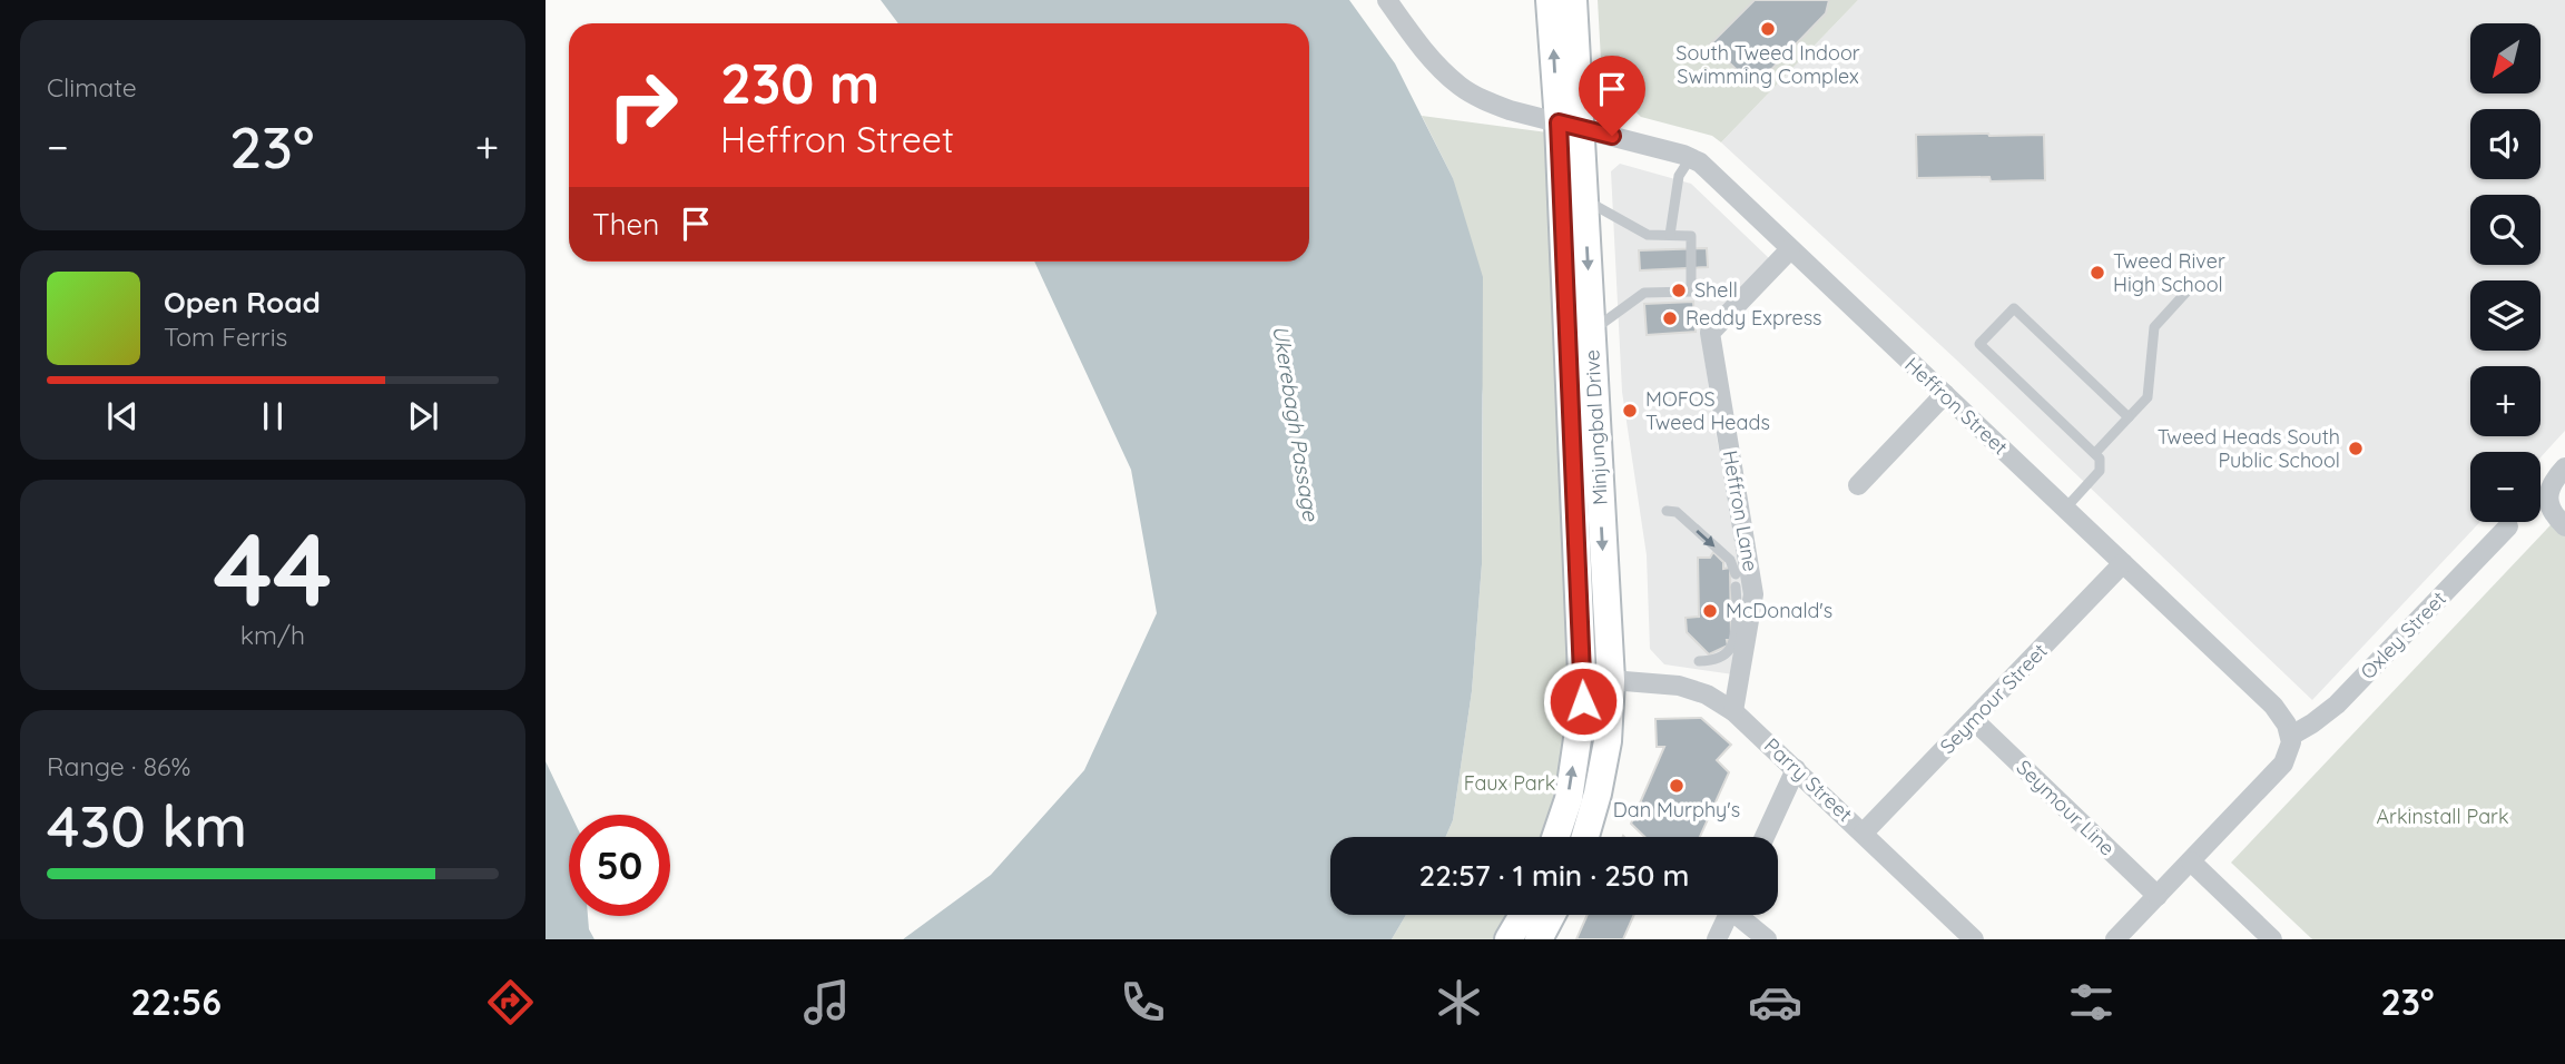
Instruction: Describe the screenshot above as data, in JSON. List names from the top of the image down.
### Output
{
  "streets": {
    "main road": ["Minjungbal Drive"],
    "street": [
      "Heffron Street",
      "Heffron Lane",
      "Oxley Street",
      "Seymour Street",
      "Parry Street",
      "Seymour Line"
    ]
  },
  "crossings": [
    ["Heffron Street", "Minjungbal Drive"],
    ["Heffron Street", "Heffron Lane"],
    ["Heffron Street", "Oxley Street"],
    ["Heffron Street", "Seymour Street"],
    ["Minjungbal Drive", "Parry Street"],
    ["Heffron Lane", "Parry Street"],
    ["Seymour Street", "Parry Street"],
    ["Seymour Street", "Seymour Line"]
  ],
  "water": ["Ukerebagh Passage"],
  "parks": ["Faux Park", "Arkinstall Park"],
  "places": [
    "South Tweed Indoor Swimming Complex",
    "Tweed River High School",
    "Shell",
    "Reddy Express",
    "MOFOS Tweed Heads",
    "Tweed Heads South Public School",
    "McDonald's",
    "Dan Murphy's"
  ],
  "north": "bottom left",
  "page": {
    "tile": [
      "Climate",
      ["44", "km/h"],
      ["Range · 86%", "430 km"]
    ],
    "map_buttons": ["+", "−"],
    "turn": ["230 m", "Heffron Street"],
    "heat": ["−", "23°", "+"],
    "then": "Then",
    "song": ["Open Road", "Tom Ferris"],
    "limit": "50",
    "trip": "22:57 · 1 min · 250 m",
    "tabs": ["22:56", "23°"]
  }
}
